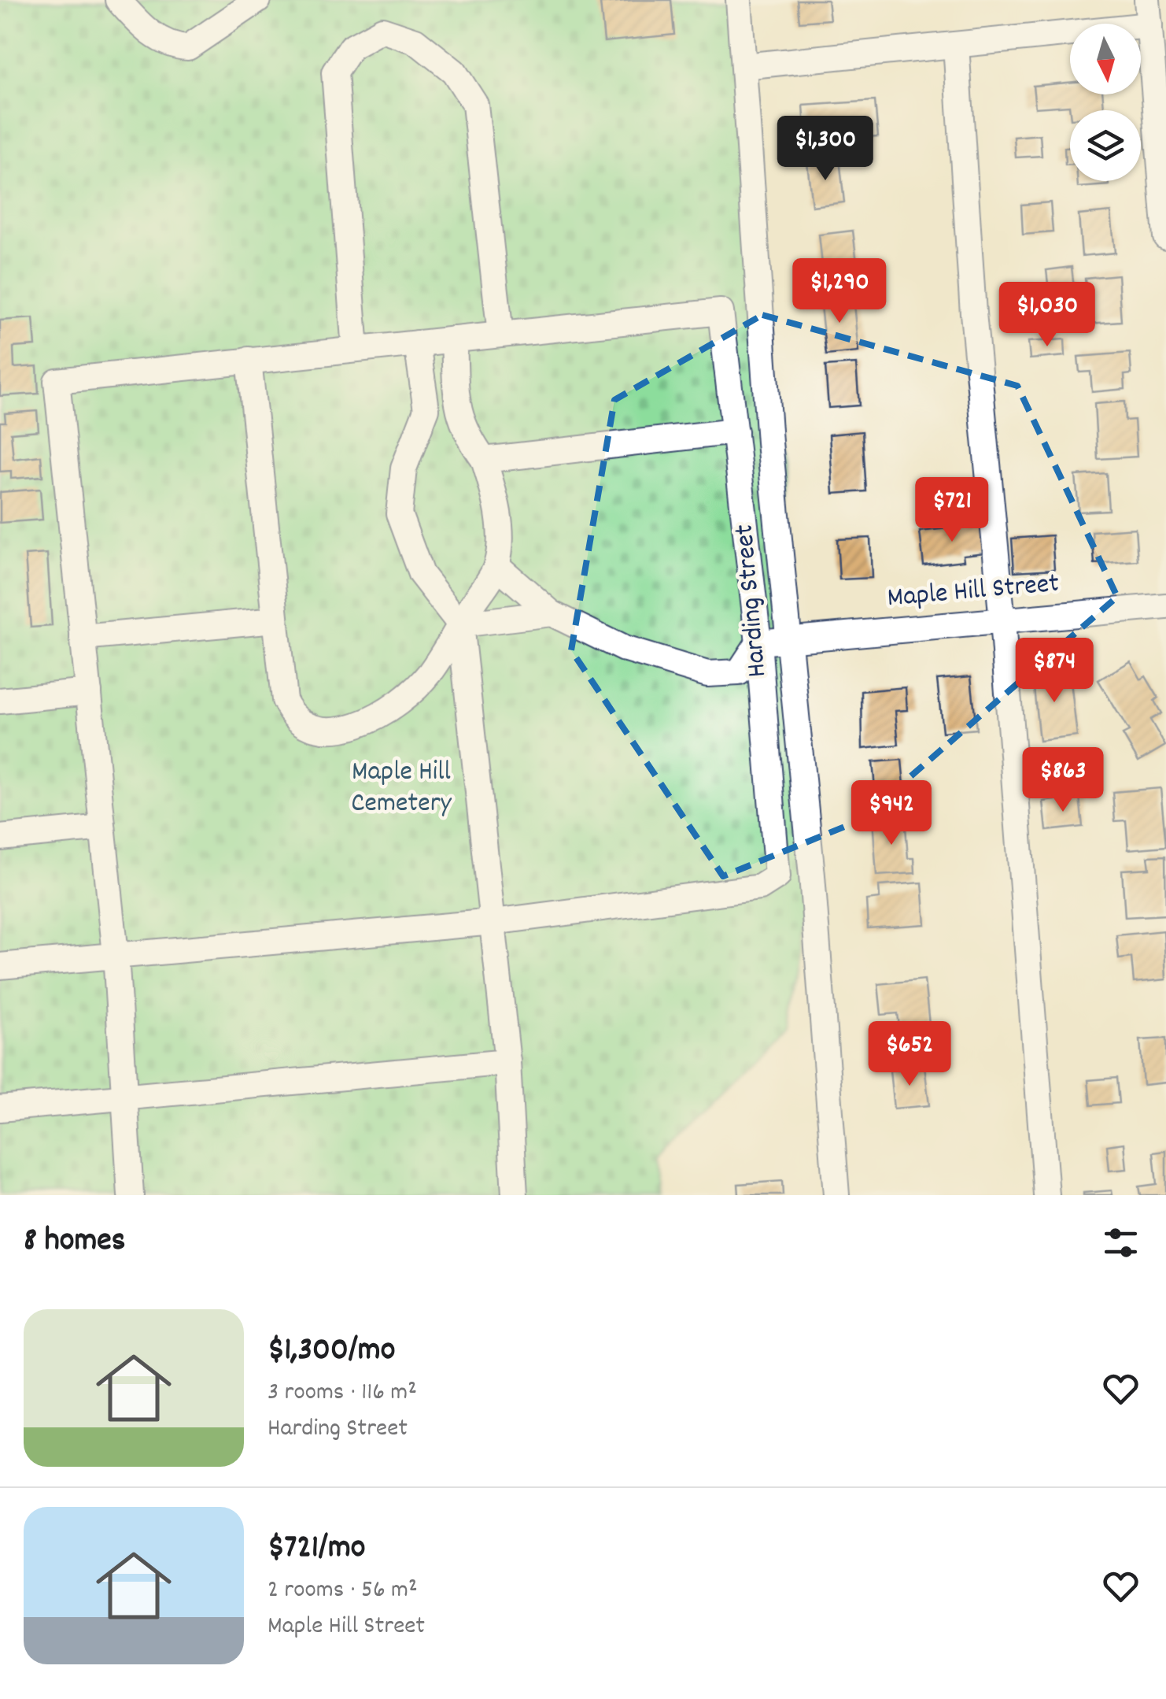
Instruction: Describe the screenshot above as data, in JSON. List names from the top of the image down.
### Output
{
  "streets": {
    "street": ["Maple Hill Street", "Harding Street"]
  },
  "crossings": [
    ["Maple Hill Street", "Harding Street"]
  ],
  "parks": ["Maple Hill Cemetery"],
  "north": "bottom",
  "page": {
    "price": [
      "$1,300",
      "$1,290",
      "$1,030",
      "$721",
      "$874",
      "$863",
      "$942",
      "$652"
    ],
    "heading": "8 homes",
    "list": [
      {
        "name": "$1,300/mo",
        "note": "3 rooms · 116 m² · Harding Street"
      },
      {
        "name": "$721/mo",
        "note": "2 rooms · 56 m² · Maple Hill Street"
      }
    ]
  }
}
